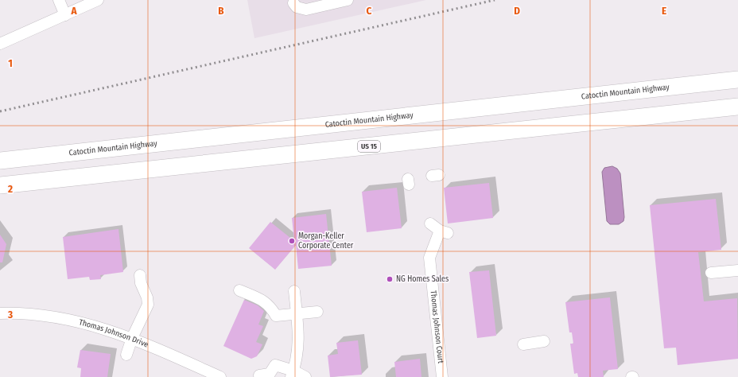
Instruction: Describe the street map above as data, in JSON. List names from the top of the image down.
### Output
{
  "streets": {
    "highway": ["Catoctin Mountain Highway", "US 15"],
    "street": ["Thomas Johnson Court", "Thomas Johnson Drive"]
  },
  "places": ["Morgan-Keller Corporate Center", "NG Homes Sales"],
  "grid": {
    "columns": [
      "A",
      "B",
      "C",
      "D",
      "E"
    ],
    "rows": ["1", "2", "3"]
  }
}
